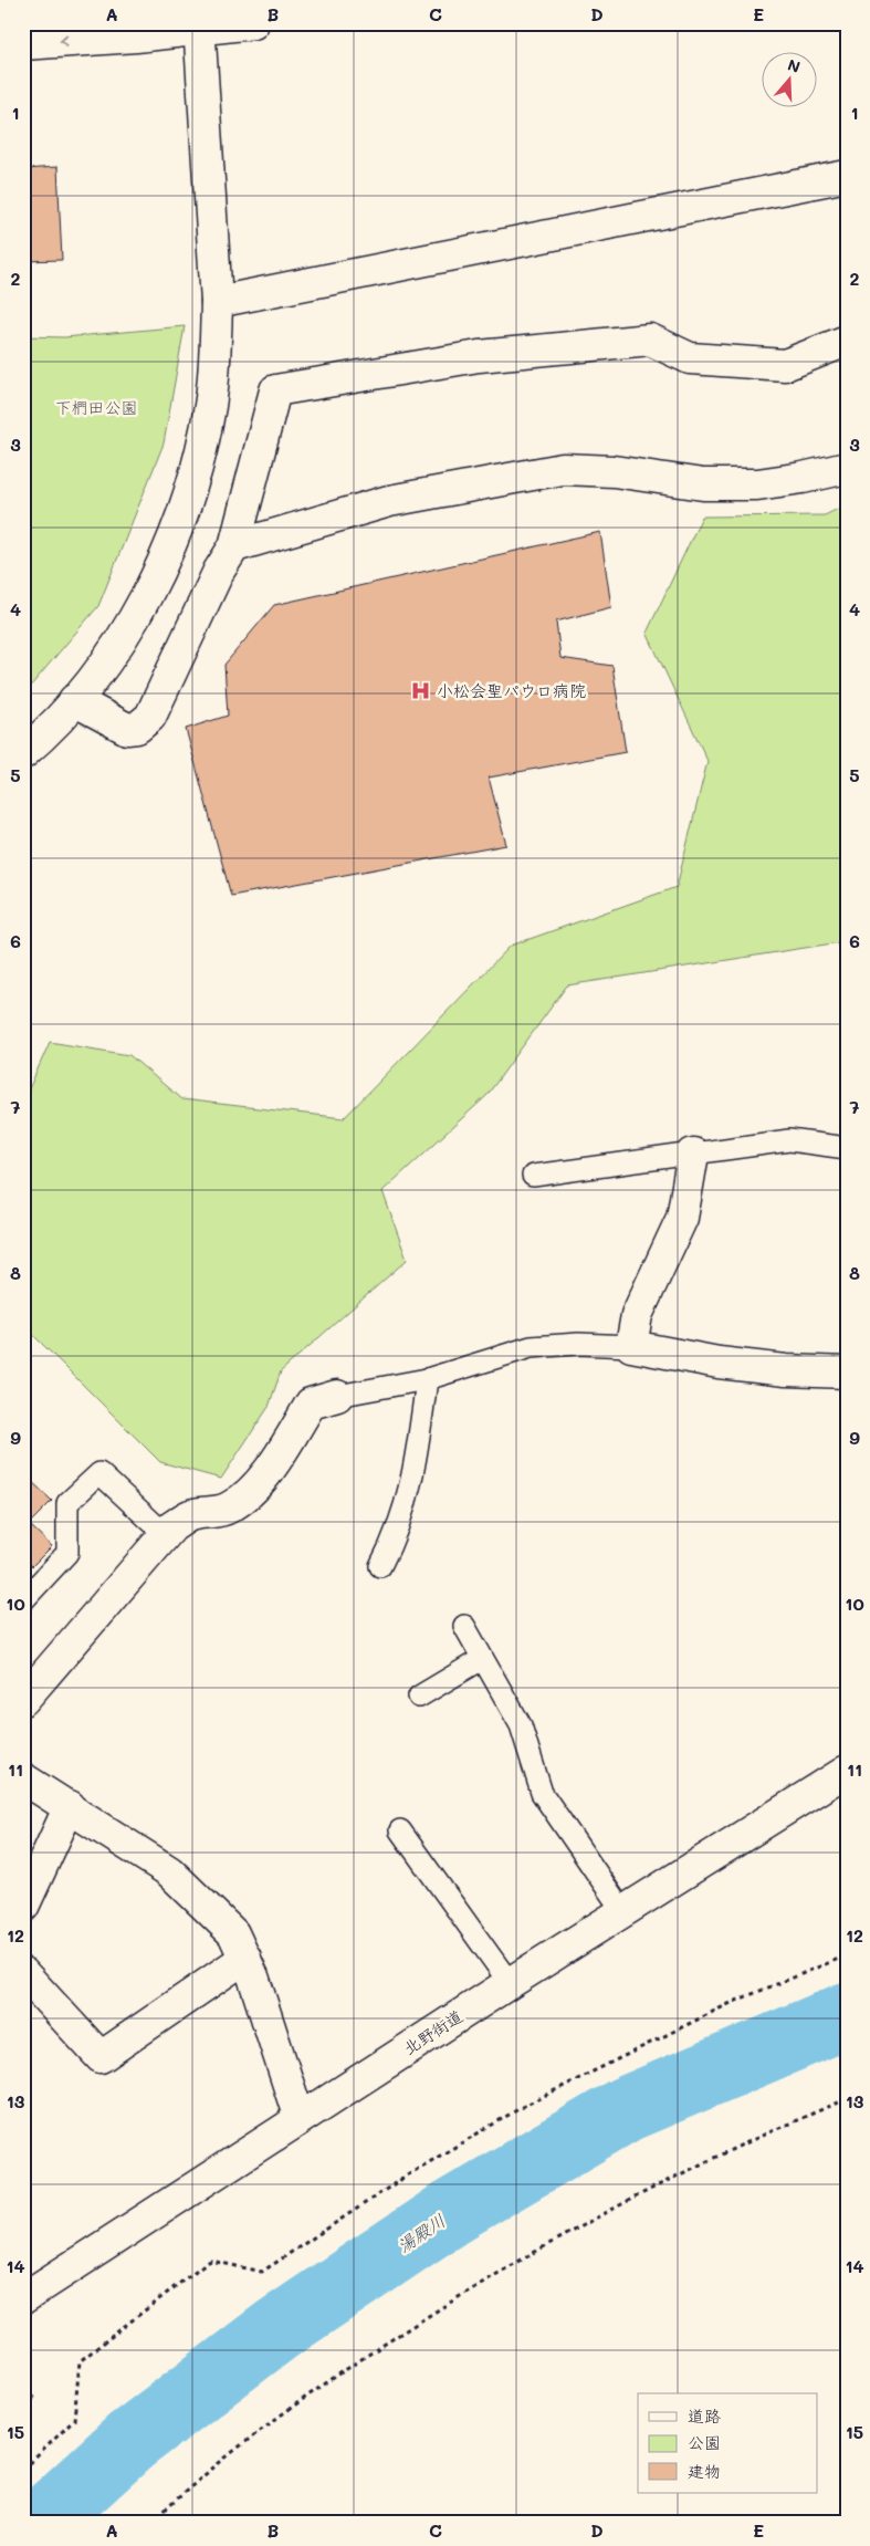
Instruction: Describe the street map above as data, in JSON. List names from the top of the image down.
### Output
{
  "streets": {
    "street": ["北野街道"]
  },
  "water": ["湯殿川"],
  "parks": ["下椚田公園"],
  "places": {
    "hospital": ["小松会聖パウロ病院"]
  },
  "legend": ["道路", "公園", "建物"],
  "north": "top",
  "grid": {
    "columns": [
      "A",
      "B",
      "C",
      "D",
      "E"
    ],
    "rows": [
      "1",
      "2",
      "3",
      "4",
      "5",
      "6",
      "7",
      "8",
      "9",
      "10",
      "11",
      "12",
      "13",
      "14",
      "15"
    ]
  }
}
